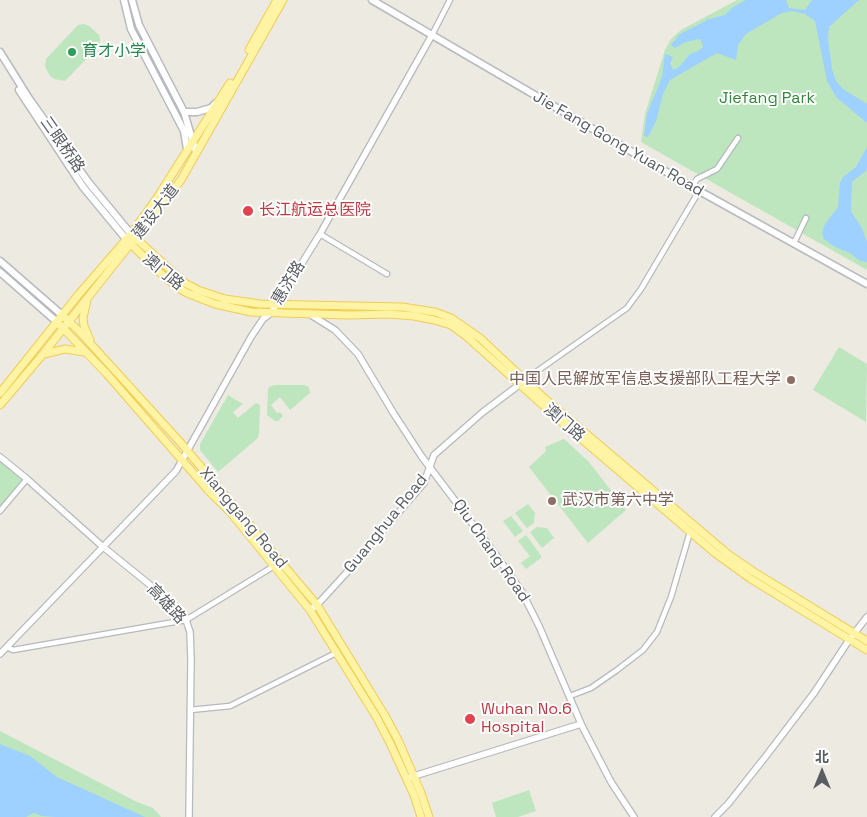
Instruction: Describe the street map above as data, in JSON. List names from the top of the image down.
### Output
{
  "streets": {
    "main road": [
      "Jie Fang Gong Yuan Road",
      "三眼桥路",
      "建设大道",
      "澳门路",
      "Xianggang Road"
    ],
    "street": [
      "惠济路",
      "Guanghua Road",
      "Qiu Chang Road",
      "高雄路"
    ]
  },
  "crossings": [
    ["Jie Fang Gong Yuan Road", "惠济路"],
    ["三眼桥路", "建设大道"],
    ["三眼桥路", "澳门路"],
    ["建设大道", "澳门路"],
    ["建设大道", "Xianggang Road"],
    ["澳门路", "惠济路"],
    ["澳门路", "Guanghua Road"],
    ["澳门路", "Qiu Chang Road"],
    ["惠济路", "Xianggang Road"],
    ["惠济路", "高雄路"],
    ["Xianggang Road", "Guanghua Road"],
    ["Guanghua Road", "Qiu Chang Road"]
  ],
  "parks": ["Jiefang Park"],
  "places": [
    "育才小学",
    "长江航运总医院",
    "中国人民解放军信息支援部队工程大学",
    "武汉市第六中学",
    "Wuhan No.6 Hospital"
  ],
  "north": "top"
}
